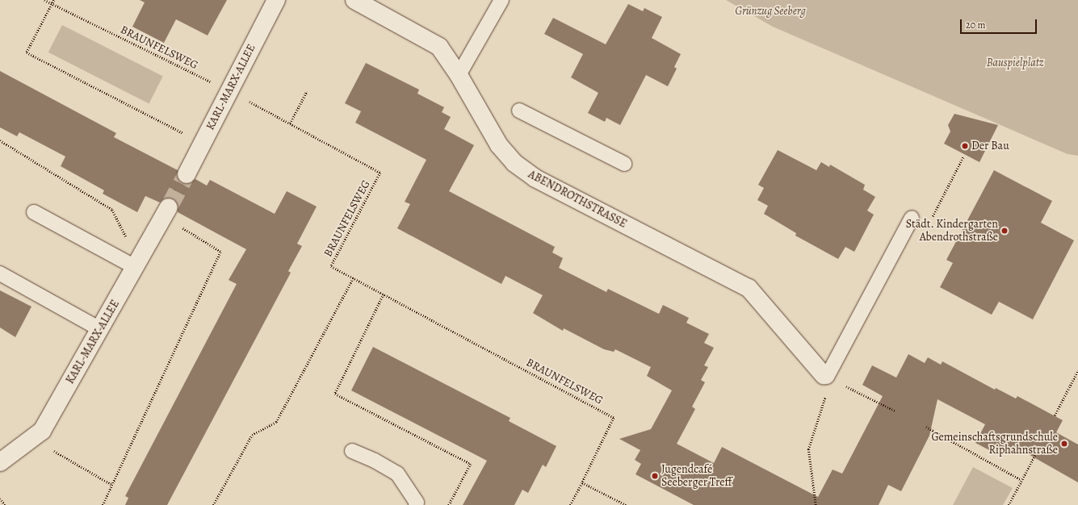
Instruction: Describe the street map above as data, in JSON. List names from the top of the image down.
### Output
{
  "streets": {
    "street": ["KARL-MARX-ALLEE", "ABENDROTHSTRASSE"],
    "path": ["BRAUNFELSWEG"]
  },
  "crossings": [
    ["BRAUNFELSWEG", "KARL-MARX-ALLEE"]
  ],
  "parks": ["Grünzug Seeberg", "Bauspielplatz"],
  "places": [
    "Der Bau",
    "Städt. Kindergarten Abendrothstraße",
    "Gemeinschaftsgrundschule Riphahnstraße",
    "Jugendcafé Seeberger Treff"
  ],
  "scale_bar": "20 m"
}
